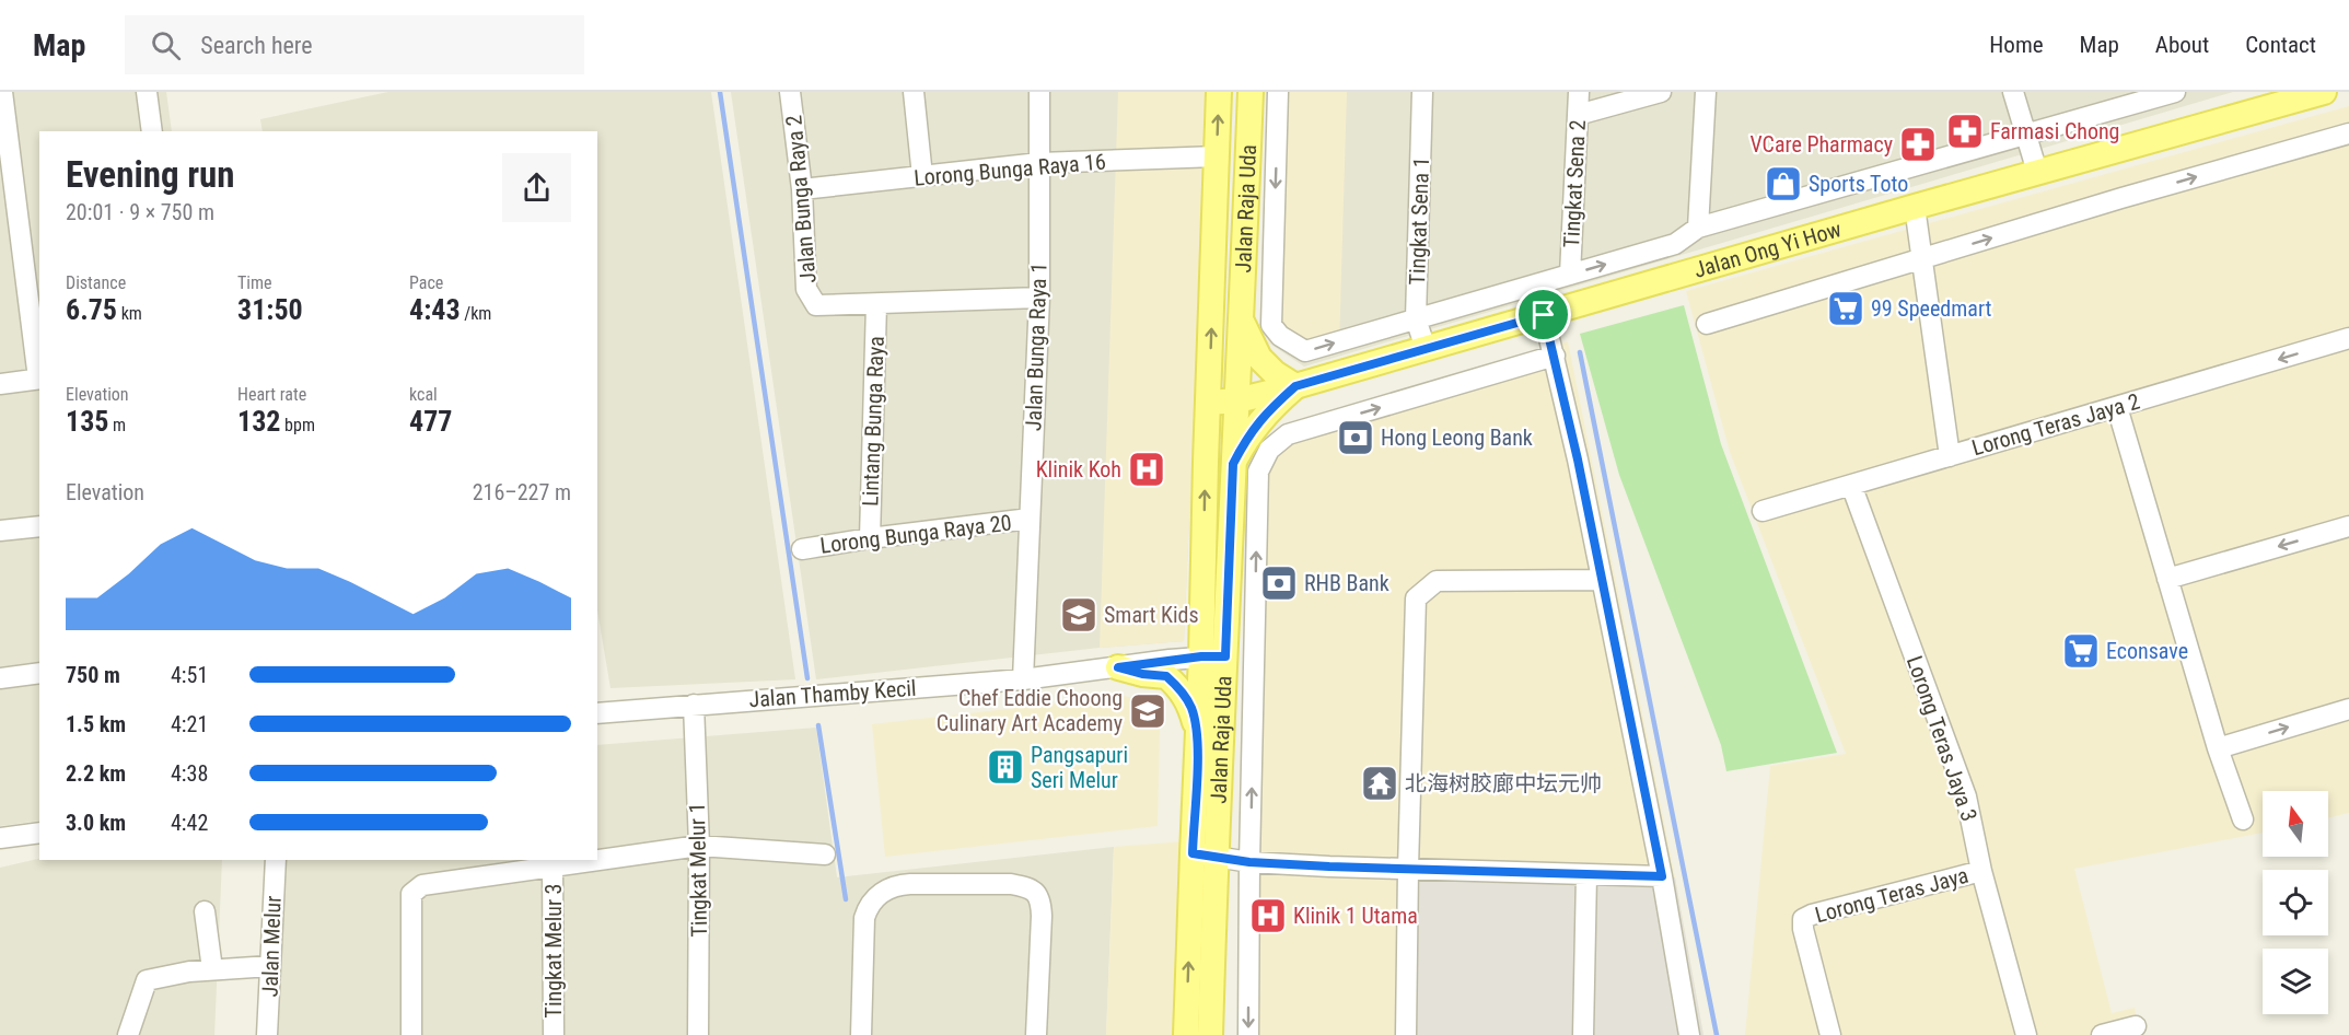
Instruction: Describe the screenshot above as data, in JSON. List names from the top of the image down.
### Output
{
  "streets": {
    "main road": ["Jalan Raja Uda", "Jalan Ong Yi How"],
    "street": [
      "Lorong Bunga Raya 16",
      "Tingkat Sena 2",
      "Jalan Bunga Raya 2",
      "Tingkat Sena 1",
      "Jalan Bunga Raya 1",
      "Lintang Bunga Raya",
      "Lorong Teras Jaya 2",
      "Lorong Bunga Raya 20",
      "Jalan Thamby Kecil",
      "Lorong Teras Jaya 3",
      "Tingkat Melur 1",
      "Lorong Teras Jaya",
      "Jalan Melur",
      "Tingkat Melur 3"
    ]
  },
  "crossings": [
    ["Lorong Bunga Raya 16", "Jalan Bunga Raya 2"],
    ["Lorong Bunga Raya 16", "Jalan Raja Uda"],
    ["Lorong Bunga Raya 16", "Jalan Bunga Raya 1"],
    ["Tingkat Sena 2", "Jalan Ong Yi How"],
    ["Jalan Bunga Raya 2", "Lintang Bunga Raya"],
    ["Jalan Raja Uda", "Jalan Ong Yi How"],
    ["Jalan Raja Uda", "Jalan Thamby Kecil"],
    ["Tingkat Sena 1", "Jalan Ong Yi How"],
    ["Jalan Bunga Raya 1", "Lorong Bunga Raya 20"],
    ["Jalan Bunga Raya 1", "Jalan Thamby Kecil"],
    ["Lintang Bunga Raya", "Lorong Bunga Raya 20"],
    ["Lorong Teras Jaya 2", "Lorong Teras Jaya 3"],
    ["Jalan Thamby Kecil", "Tingkat Melur 1"],
    ["Lorong Teras Jaya 3", "Lorong Teras Jaya"]
  ],
  "one_way": ["Lorong Teras Jaya 2"],
  "places": {
    "pharmacy": ["Farmasi Chong", "VCare Pharmacy"],
    "shop": ["Sports Toto"],
    "supermarket": ["99 Speedmart", "Econsave"],
    "bank": ["Hong Leong Bank", "RHB Bank"],
    "hospital": ["Klinik Koh", "Klinik 1 Utama"],
    "school or university": ["Smart Kids", "Chef Eddie Choong Culinary Art Academy"],
    "building": ["Pangsapuri Seri Melur"],
    "temple": ["北海树胶廊中坛元帅"]
  },
  "north": "top",
  "page": {
    "header": "Map",
    "search": "Search here",
    "nav": [
      "Home",
      "Map",
      "About",
      "Contact"
    ],
    "heading": ["Evening run", "20:01 · 9 × 750 m"],
    "stats": [
      ["Distance", "6.75 km"],
      ["Time", "31:50"],
      ["Pace", "4:43 /km"],
      ["Elevation", "135 m"],
      ["Heart rate", "132 bpm"],
      ["kcal", "477"]
    ],
    "chart": ["Elevation", "216–227 m"],
    "list": [
      {
        "name": "750 m",
        "note": "4:51"
      },
      {
        "name": "1.5 km",
        "note": "4:21"
      },
      {
        "name": "2.2 km",
        "note": "4:38"
      },
      {
        "name": "3.0 km",
        "note": "4:42"
      }
    ]
  }
}
